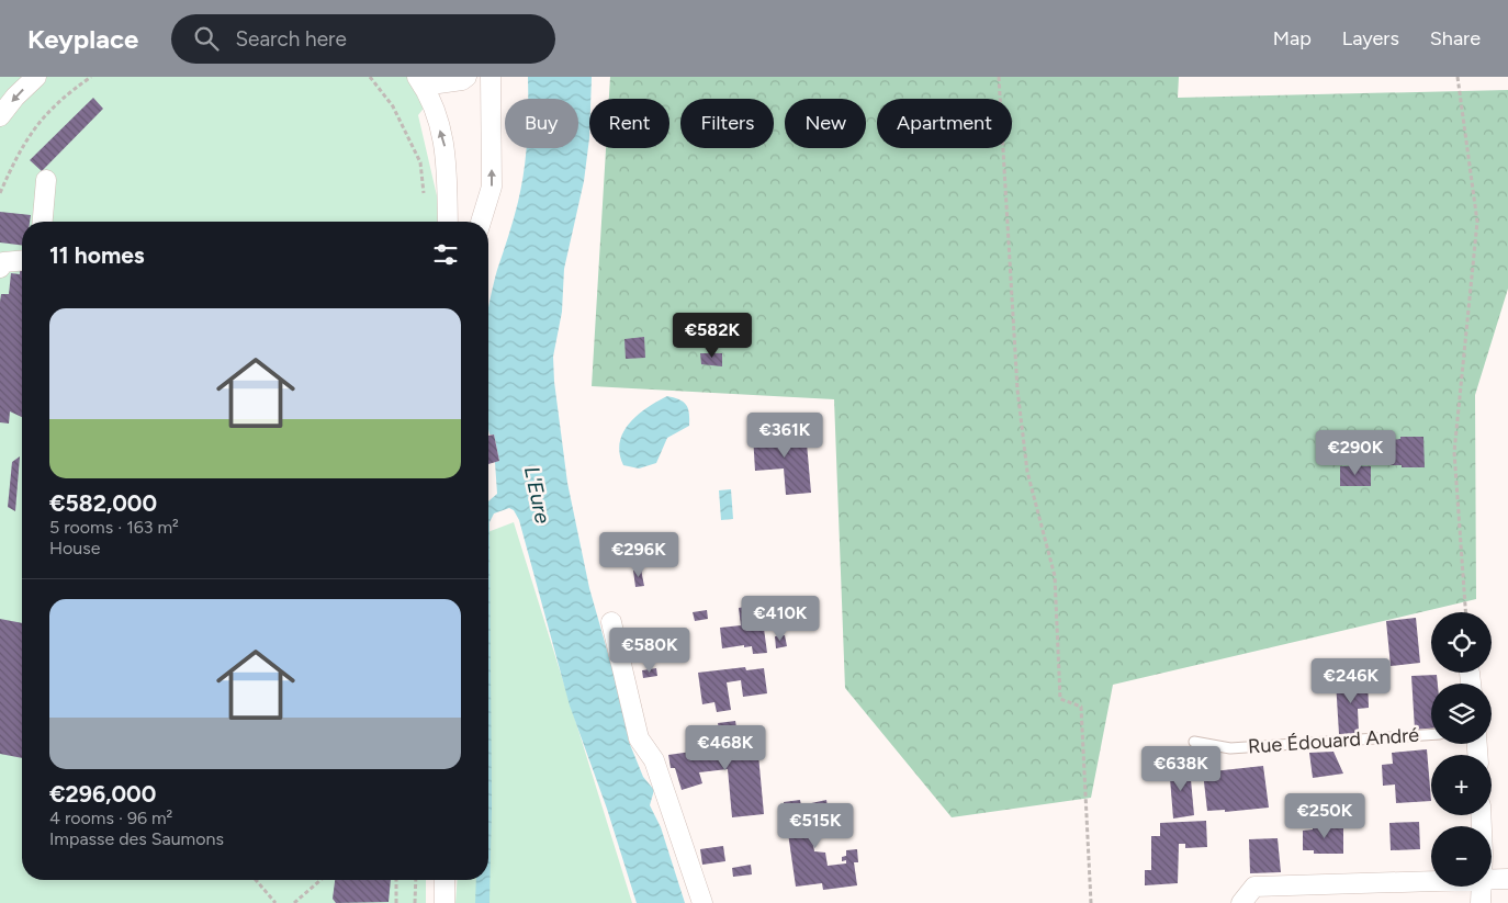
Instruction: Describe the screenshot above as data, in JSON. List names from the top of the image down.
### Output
{
  "streets": {
    "lane": ["Rue Édouard André"]
  },
  "water": ["L'Eure"],
  "page": {
    "header": "Keyplace",
    "search": "Search here",
    "nav": ["Map", "Layers", "Share"],
    "chip": [
      "Buy",
      "Rent",
      "Filters",
      "New",
      "Apartment"
    ],
    "heading": "11 homes",
    "list": [
      {
        "name": "€582,000",
        "note": "5 rooms · 163 m² · House"
      },
      {
        "name": "€296,000",
        "note": "4 rooms · 96 m² · Impasse des Saumons"
      }
    ],
    "price": [
      "€582K",
      "€361K",
      "€290K",
      "€296K",
      "€410K",
      "€580K",
      "€246K",
      "€468K",
      "€638K",
      "€250K",
      "€515K"
    ],
    "map_buttons": ["+", "−"]
  }
}
